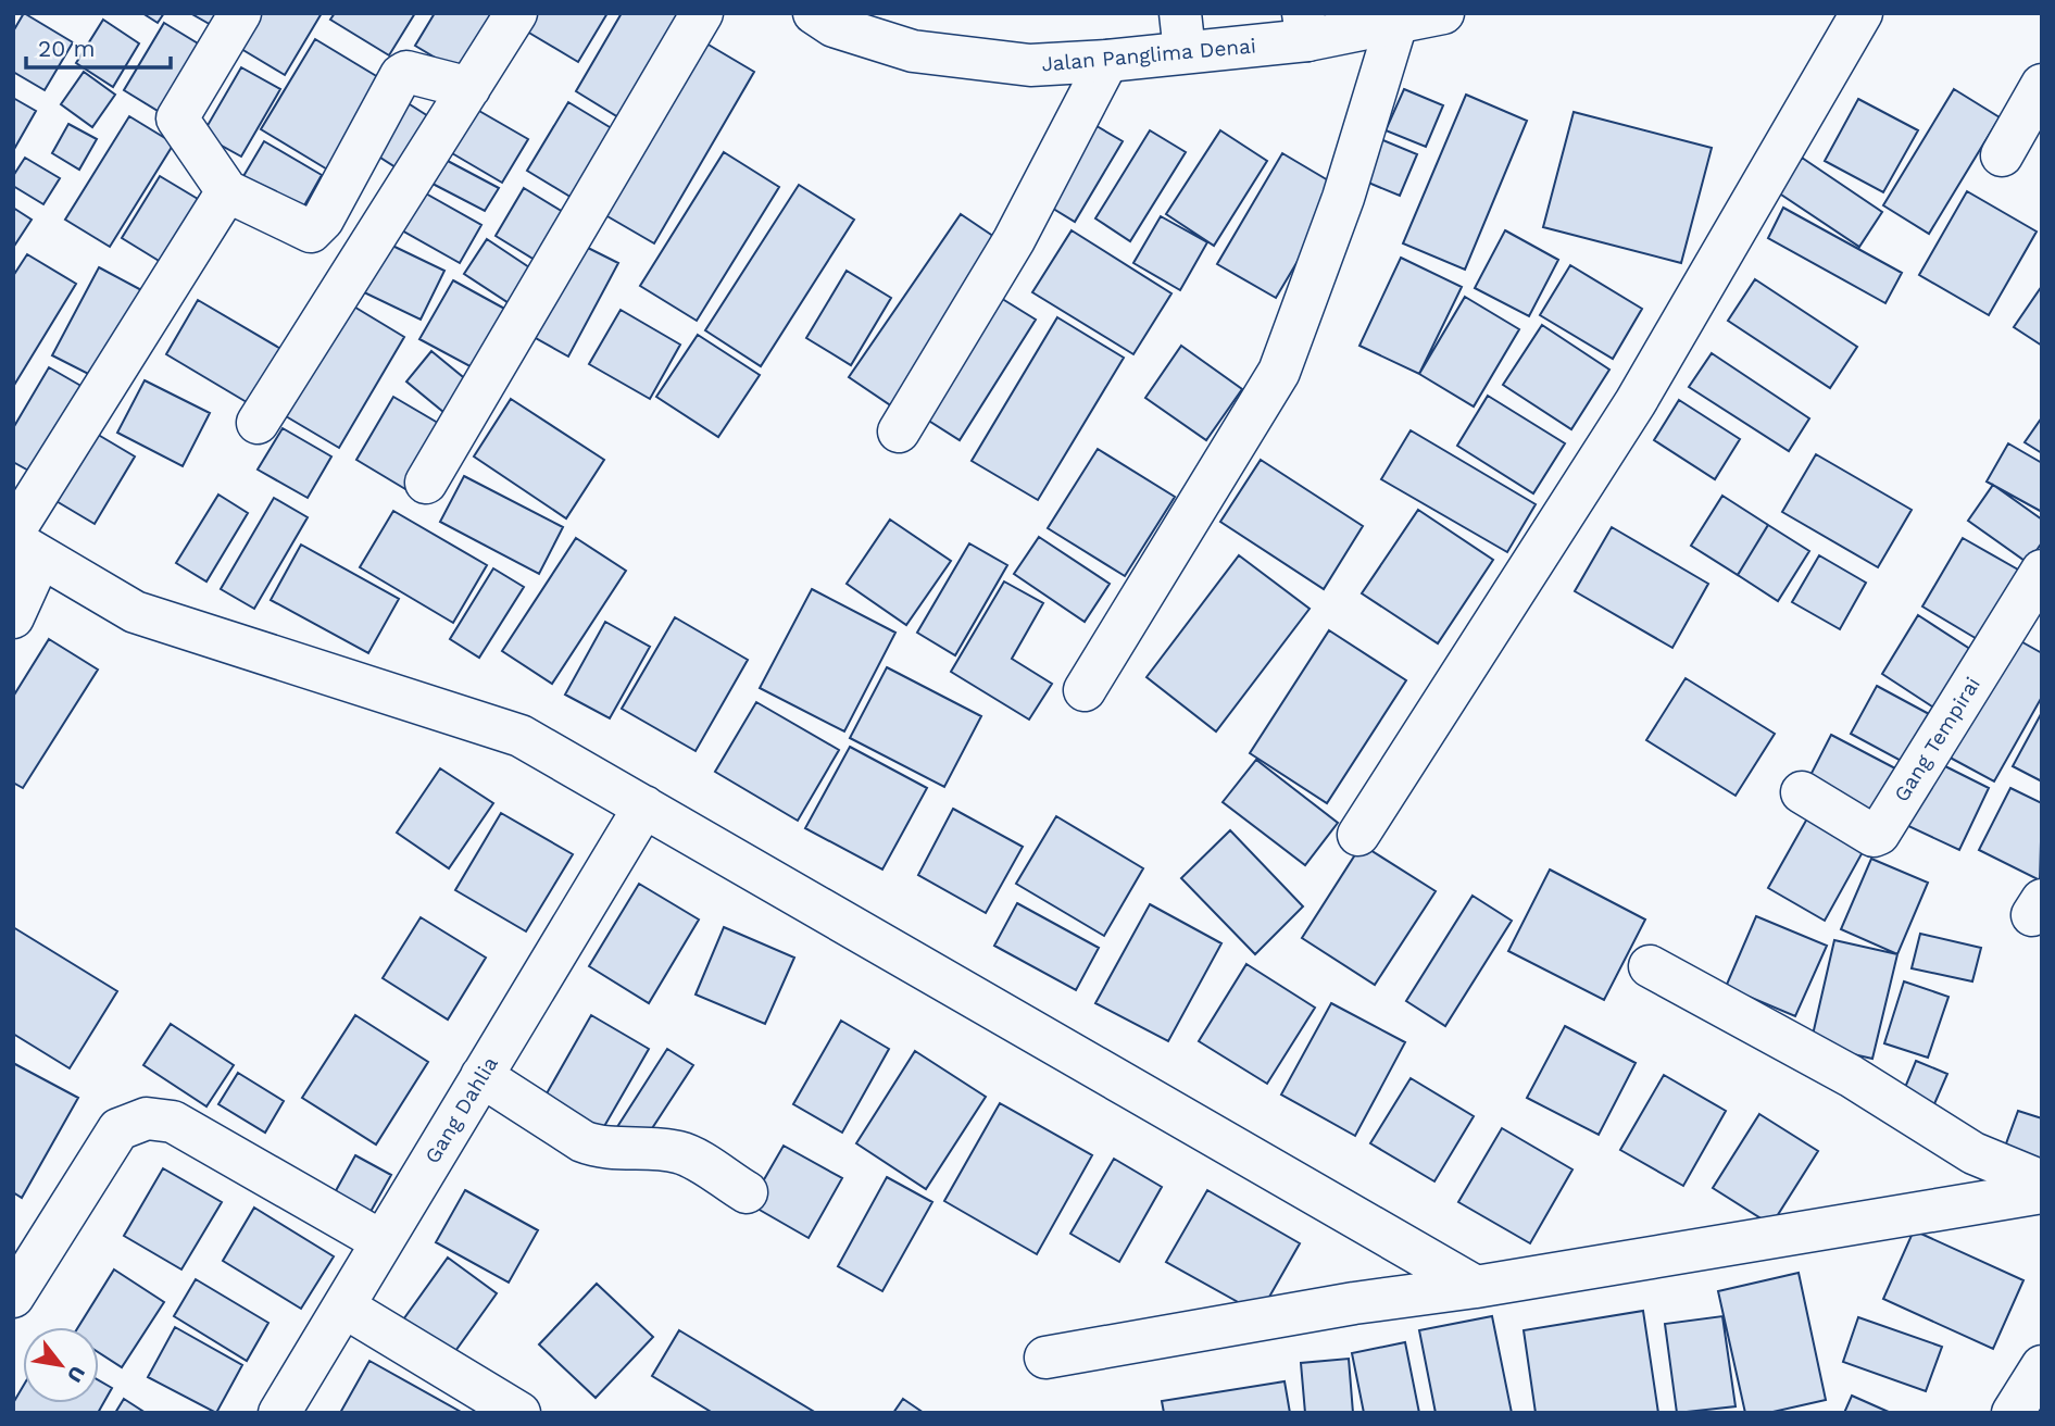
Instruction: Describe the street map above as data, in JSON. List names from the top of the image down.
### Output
{
  "streets": {
    "street": ["Jalan Panglima Denai", "Gang Tempirai", "Gang Dahlia"]
  },
  "scale_bar": "20 m",
  "north": "bottom right"
}
